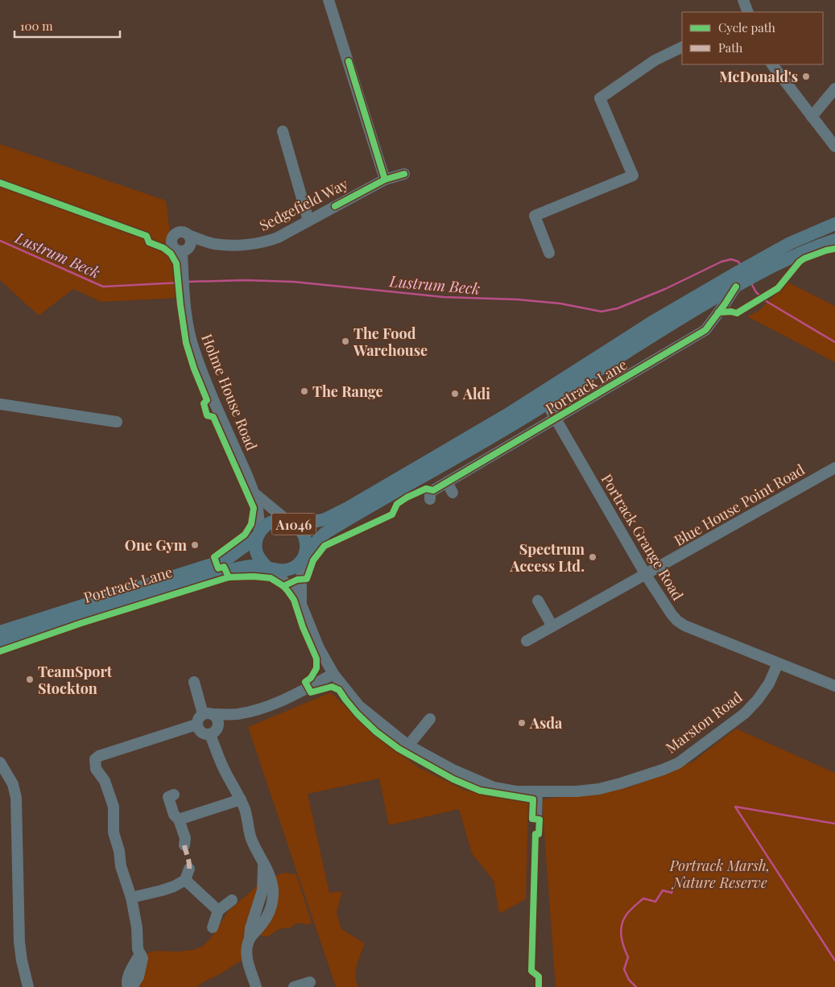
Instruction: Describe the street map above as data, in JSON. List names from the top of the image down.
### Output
{
  "streets": {
    "main road": ["Portrack Lane", "A1046"],
    "street": [
      "Sedgefield Way",
      "Holme House Road",
      "Blue House Point Road",
      "Portrack Grange Road",
      "Marston Road"
    ]
  },
  "crossings": [
    ["Sedgefield Way", "Holme House Road"],
    ["Portrack Lane", "Holme House Road"],
    ["Portrack Lane", "A1046"],
    ["Portrack Lane", "Portrack Grange Road"],
    ["Portrack Lane", "Marston Road"],
    ["Holme House Road", "A1046"],
    ["Holme House Road", "Marston Road"],
    ["Blue House Point Road", "Portrack Grange Road"],
    ["A1046", "Marston Road"],
    ["Portrack Grange Road", "Marston Road"]
  ],
  "water": ["Lustrum Beck"],
  "parks": ["Portrack Marsh, Nature Reserve"],
  "places": [
    "McDonald's",
    "The Food Warehouse",
    "The Range",
    "Aldi",
    "One Gym",
    "Spectrum Access Ltd.",
    "TeamSport Stockton",
    "Asda"
  ],
  "legend": ["Cycle path", "Path"],
  "scale_bar": "100 m"
}
